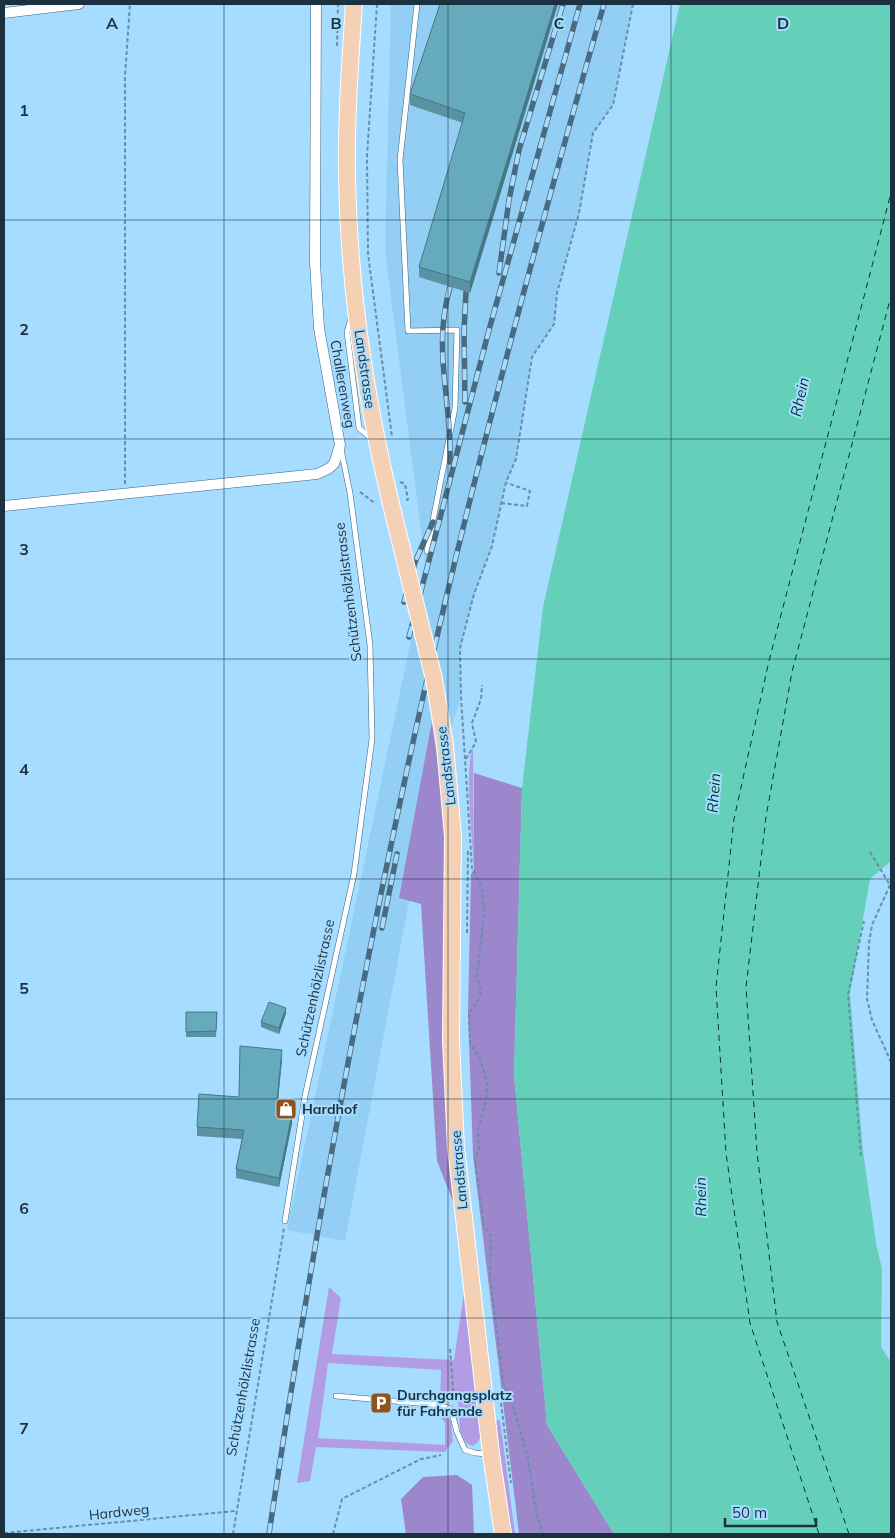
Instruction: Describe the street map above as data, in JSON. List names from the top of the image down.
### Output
{
  "streets": {
    "main road": ["Landstrasse"],
    "street": ["Challerenweg"],
    "lane": ["Schützenhölzlistrasse"],
    "path": ["Hardweg"]
  },
  "crossings": [
    ["Challerenweg", "Schützenhölzlistrasse"],
    ["Schützenhölzlistrasse", "Hardweg"]
  ],
  "water": ["Rhein"],
  "places": {
    "shop": ["Hardhof"],
    "parking": ["Durchgangsplatz für Fahrende"]
  },
  "scale_bar": "50 m",
  "grid": {
    "columns": [
      "A",
      "B",
      "C",
      "D"
    ],
    "rows": [
      "1",
      "2",
      "3",
      "4",
      "5",
      "6",
      "7"
    ]
  }
}
